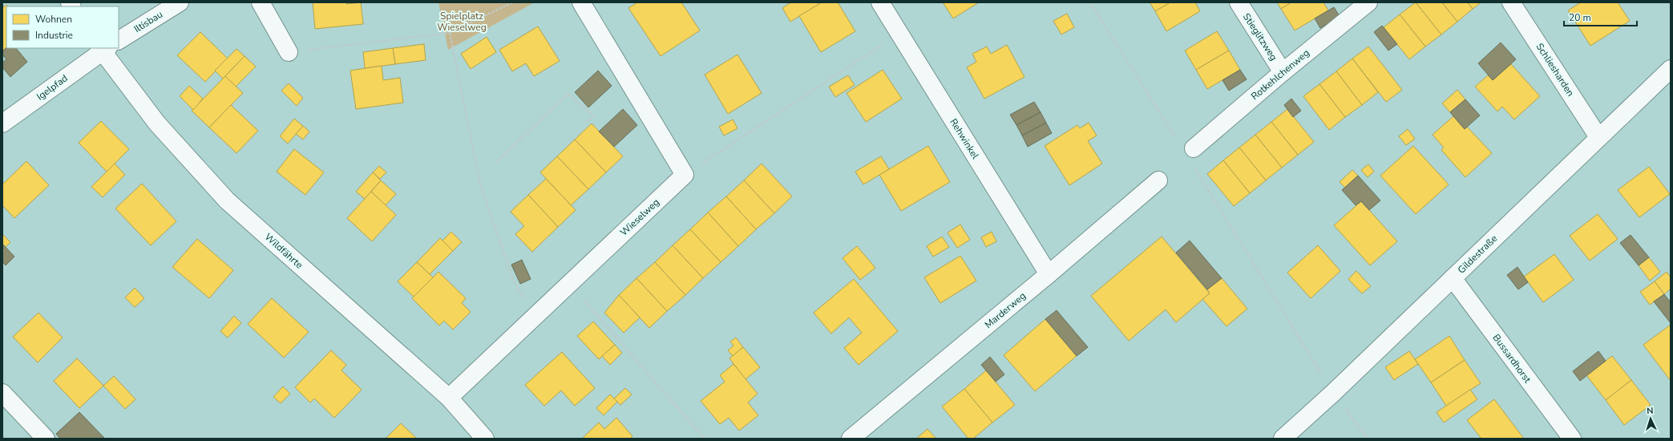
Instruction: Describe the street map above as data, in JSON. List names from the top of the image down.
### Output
{
  "streets": {
    "street": [
      "Iltisbau",
      "Stieglitzweg",
      "Schliesharden",
      "Rotkehlchenweg",
      "Igelpfad",
      "Rehwinkel",
      "Wieselweg",
      "Wildfährte",
      "Gildestraße",
      "Marderweg",
      "Bussardhorst"
    ]
  },
  "crossings": [
    ["Stieglitzweg", "Rotkehlchenweg"],
    ["Schliesharden", "Gildestraße"],
    ["Igelpfad", "Wildfährte"],
    ["Rehwinkel", "Marderweg"],
    ["Wieselweg", "Wildfährte"],
    ["Gildestraße", "Bussardhorst"]
  ],
  "parks": ["Spielplatz Wieselweg"],
  "legend": ["Wohnen", "Industrie"],
  "scale_bar": "20 m",
  "north": "top"
}
